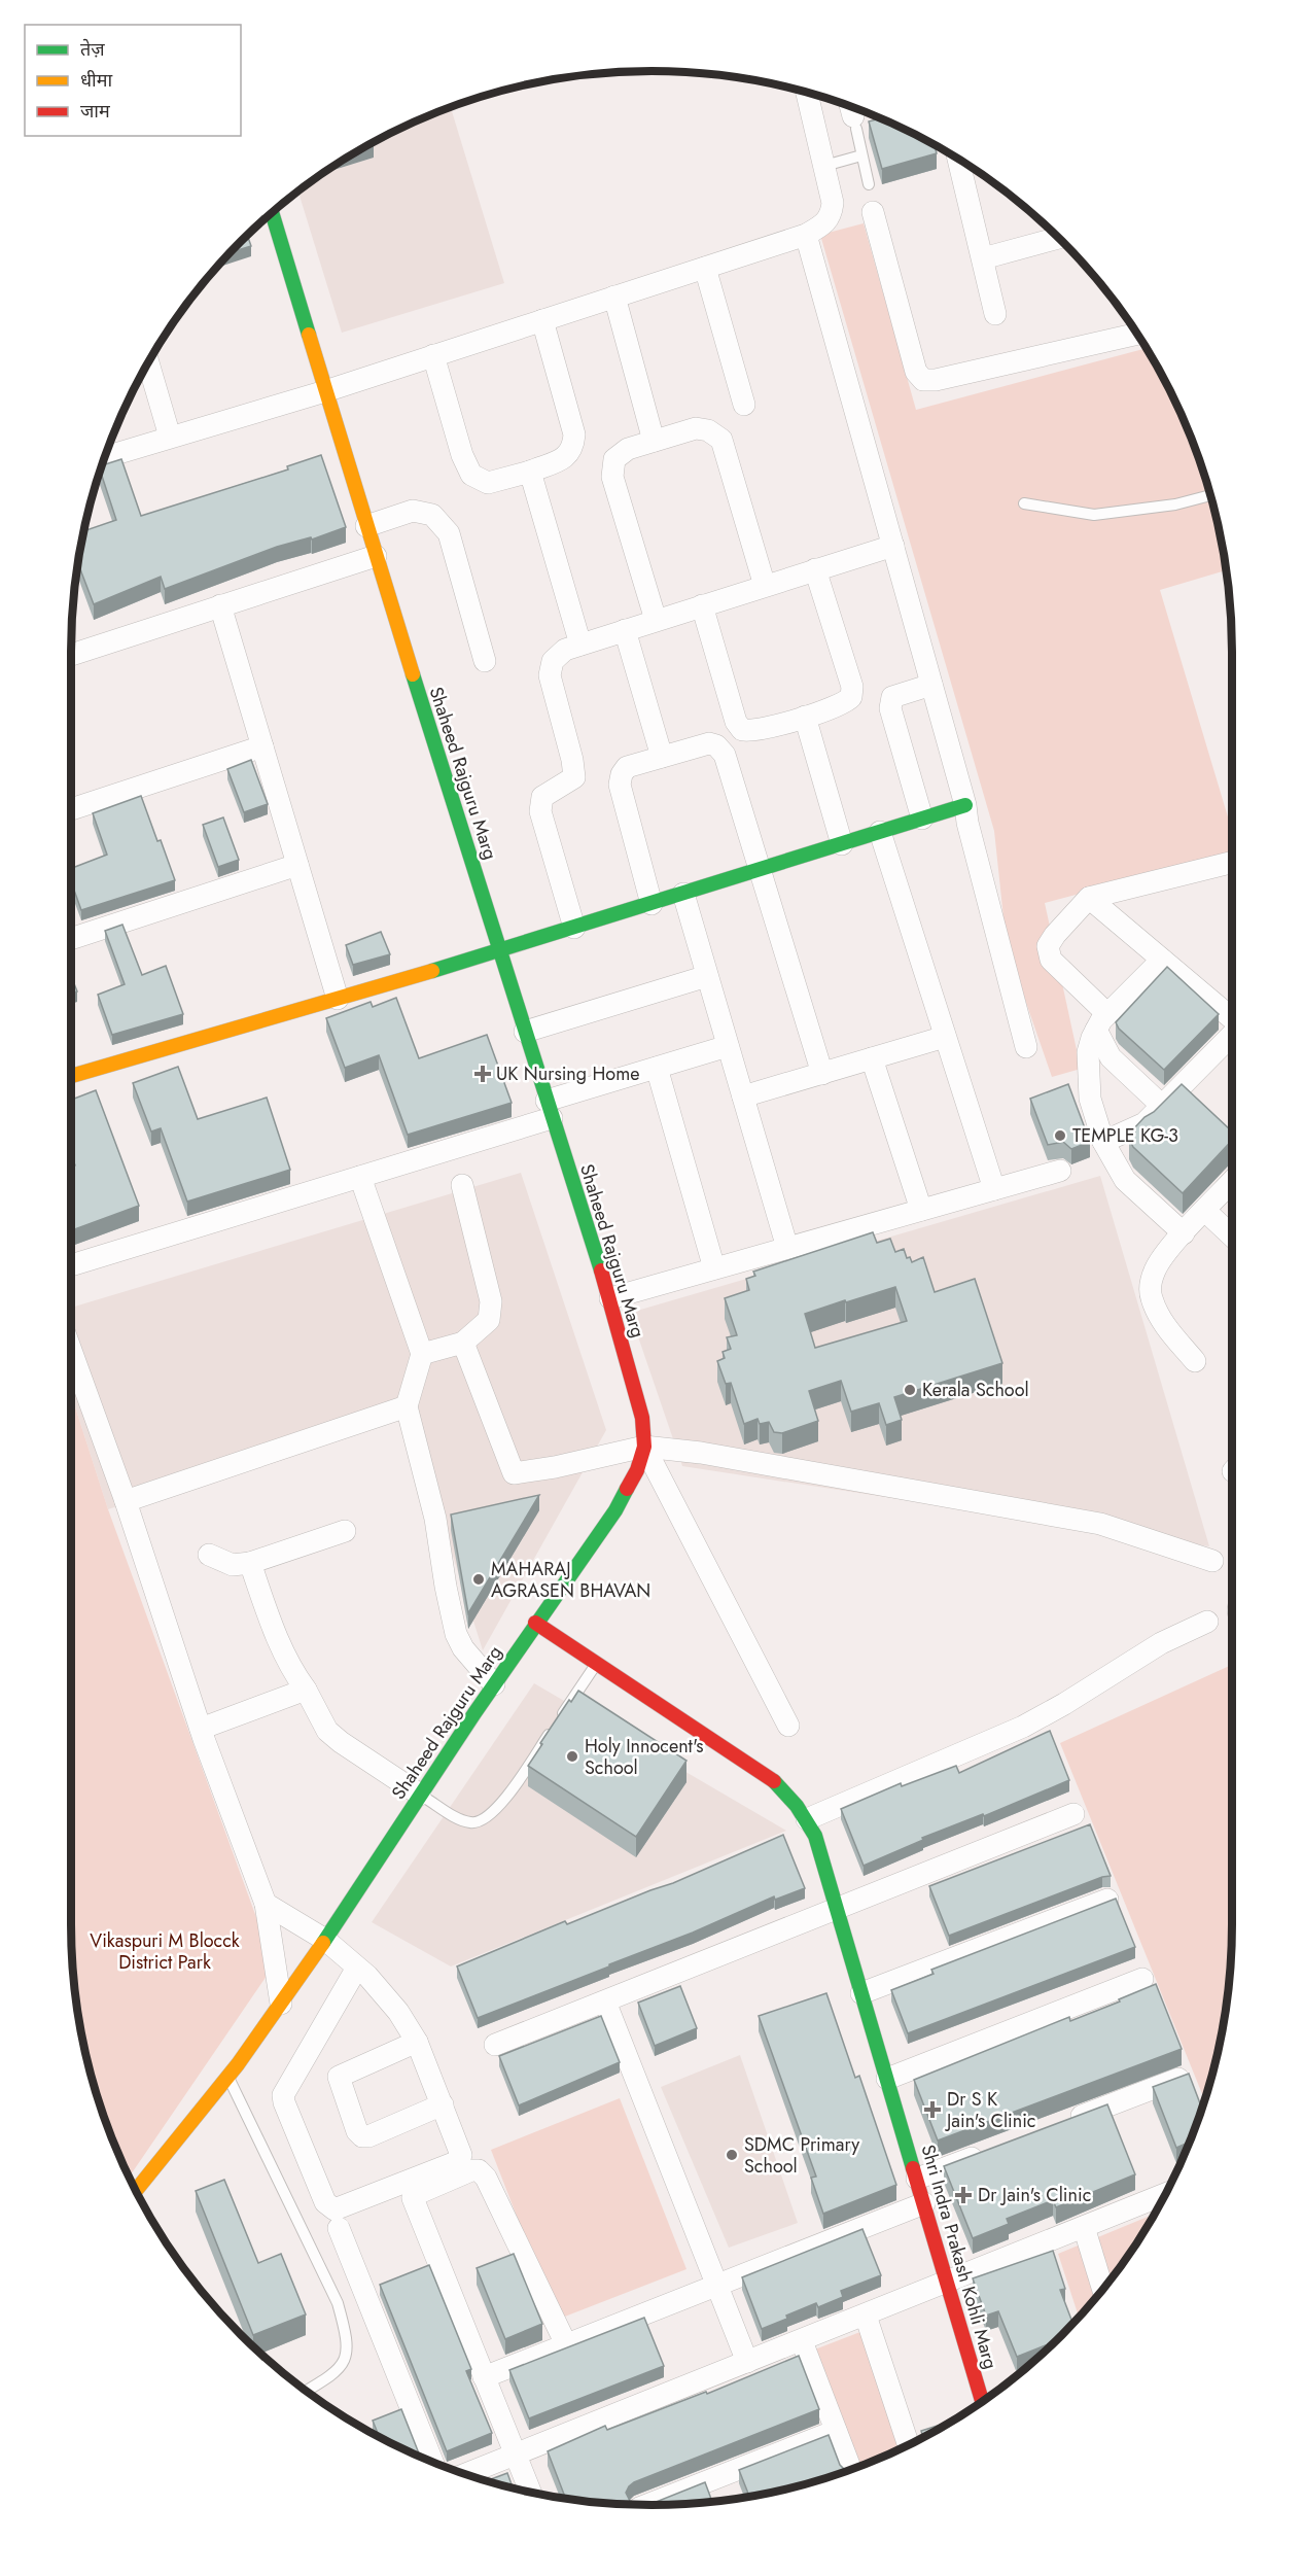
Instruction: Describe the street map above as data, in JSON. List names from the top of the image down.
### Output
{
  "streets": {
    "street": ["Shaheed Rajguru Marg", "Shri Indra Prakash Kohli Marg"]
  },
  "parks": ["Vikaspuri M Blocck District Park"],
  "places": {
    "health": ["UK Nursing Home", "Dr S K Jain's Clinic", "Dr Jain's Clinic"],
    "other": [
      "TEMPLE KG-3",
      "Kerala School",
      "MAHARAJ AGRASEN BHAVAN",
      "Holy Innocent's School",
      "SDMC Primary School"
    ]
  },
  "legend": ["तेज़", "धीमा", "जाम"]
}
